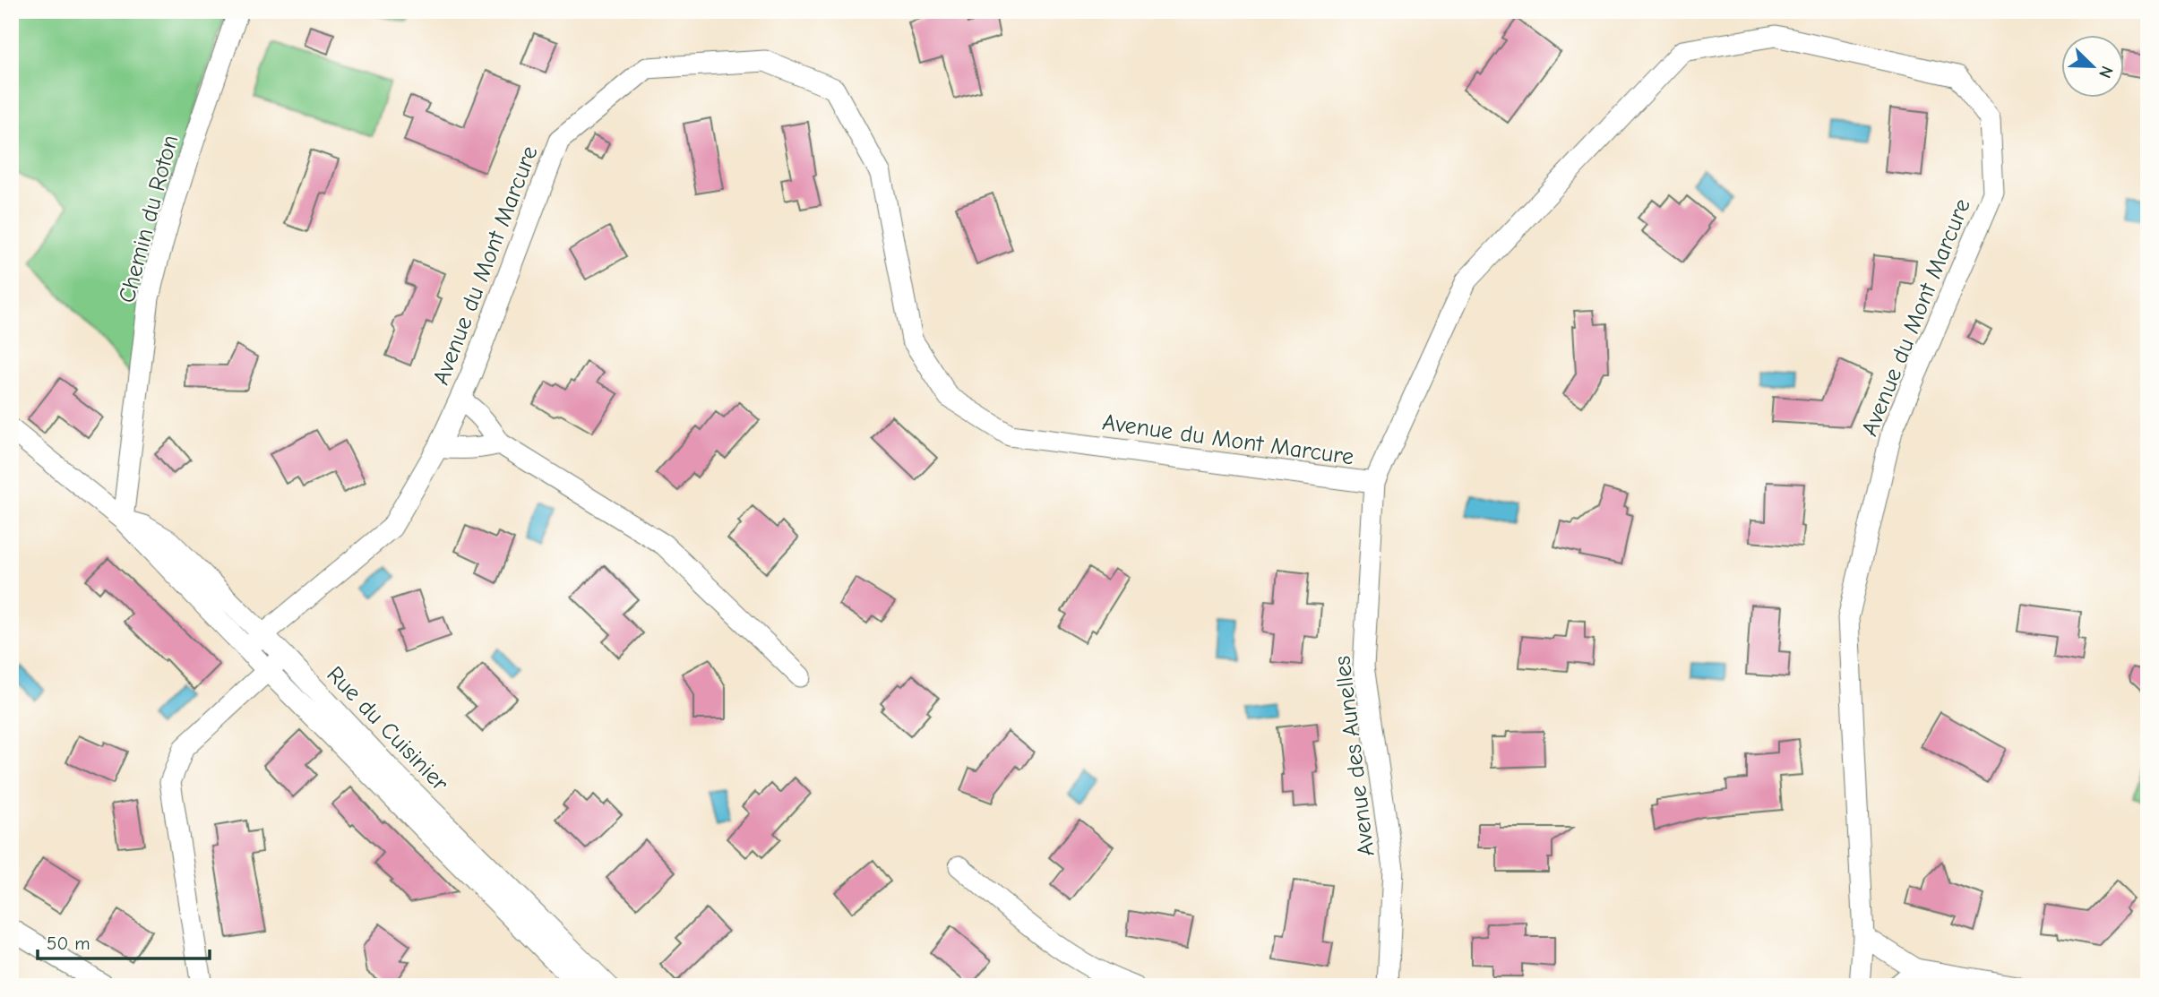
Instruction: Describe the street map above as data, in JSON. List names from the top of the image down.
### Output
{
  "streets": {
    "street": [
      "Chemin du Roton",
      "Avenue du Mont Marcure",
      "Rue du Cuisinier",
      "Avenue des Aunelles"
    ]
  },
  "crossings": [
    ["Chemin du Roton", "Rue du Cuisinier"],
    ["Avenue du Mont Marcure", "Rue du Cuisinier"],
    ["Avenue du Mont Marcure", "Avenue des Aunelles"]
  ],
  "scale_bar": "50 m",
  "north": "bottom right"
}
